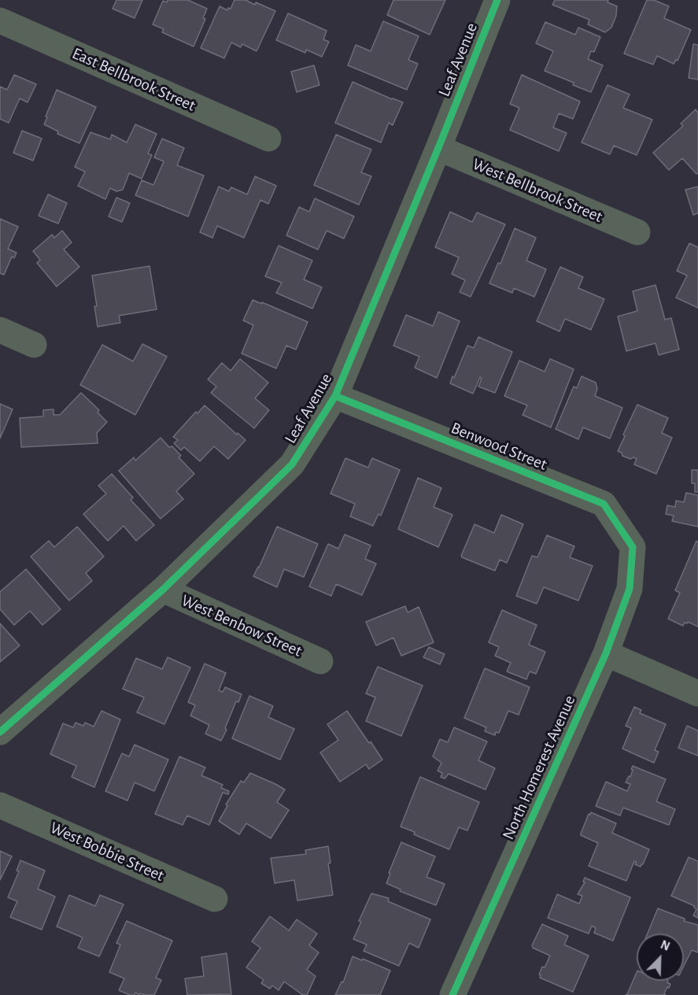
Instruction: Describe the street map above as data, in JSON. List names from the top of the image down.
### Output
{
  "streets": {
    "street": [
      "Leaf Avenue",
      "East Bellbrook Street",
      "West Bellbrook Street",
      "Benwood Street",
      "West Benbow Street",
      "North Homerest Avenue",
      "West Bobbie Street"
    ]
  },
  "crossings": [
    ["Leaf Avenue", "West Bellbrook Street"],
    ["Leaf Avenue", "Benwood Street"],
    ["Leaf Avenue", "West Benbow Street"],
    ["Benwood Street", "North Homerest Avenue"]
  ],
  "north": "top right"
}
